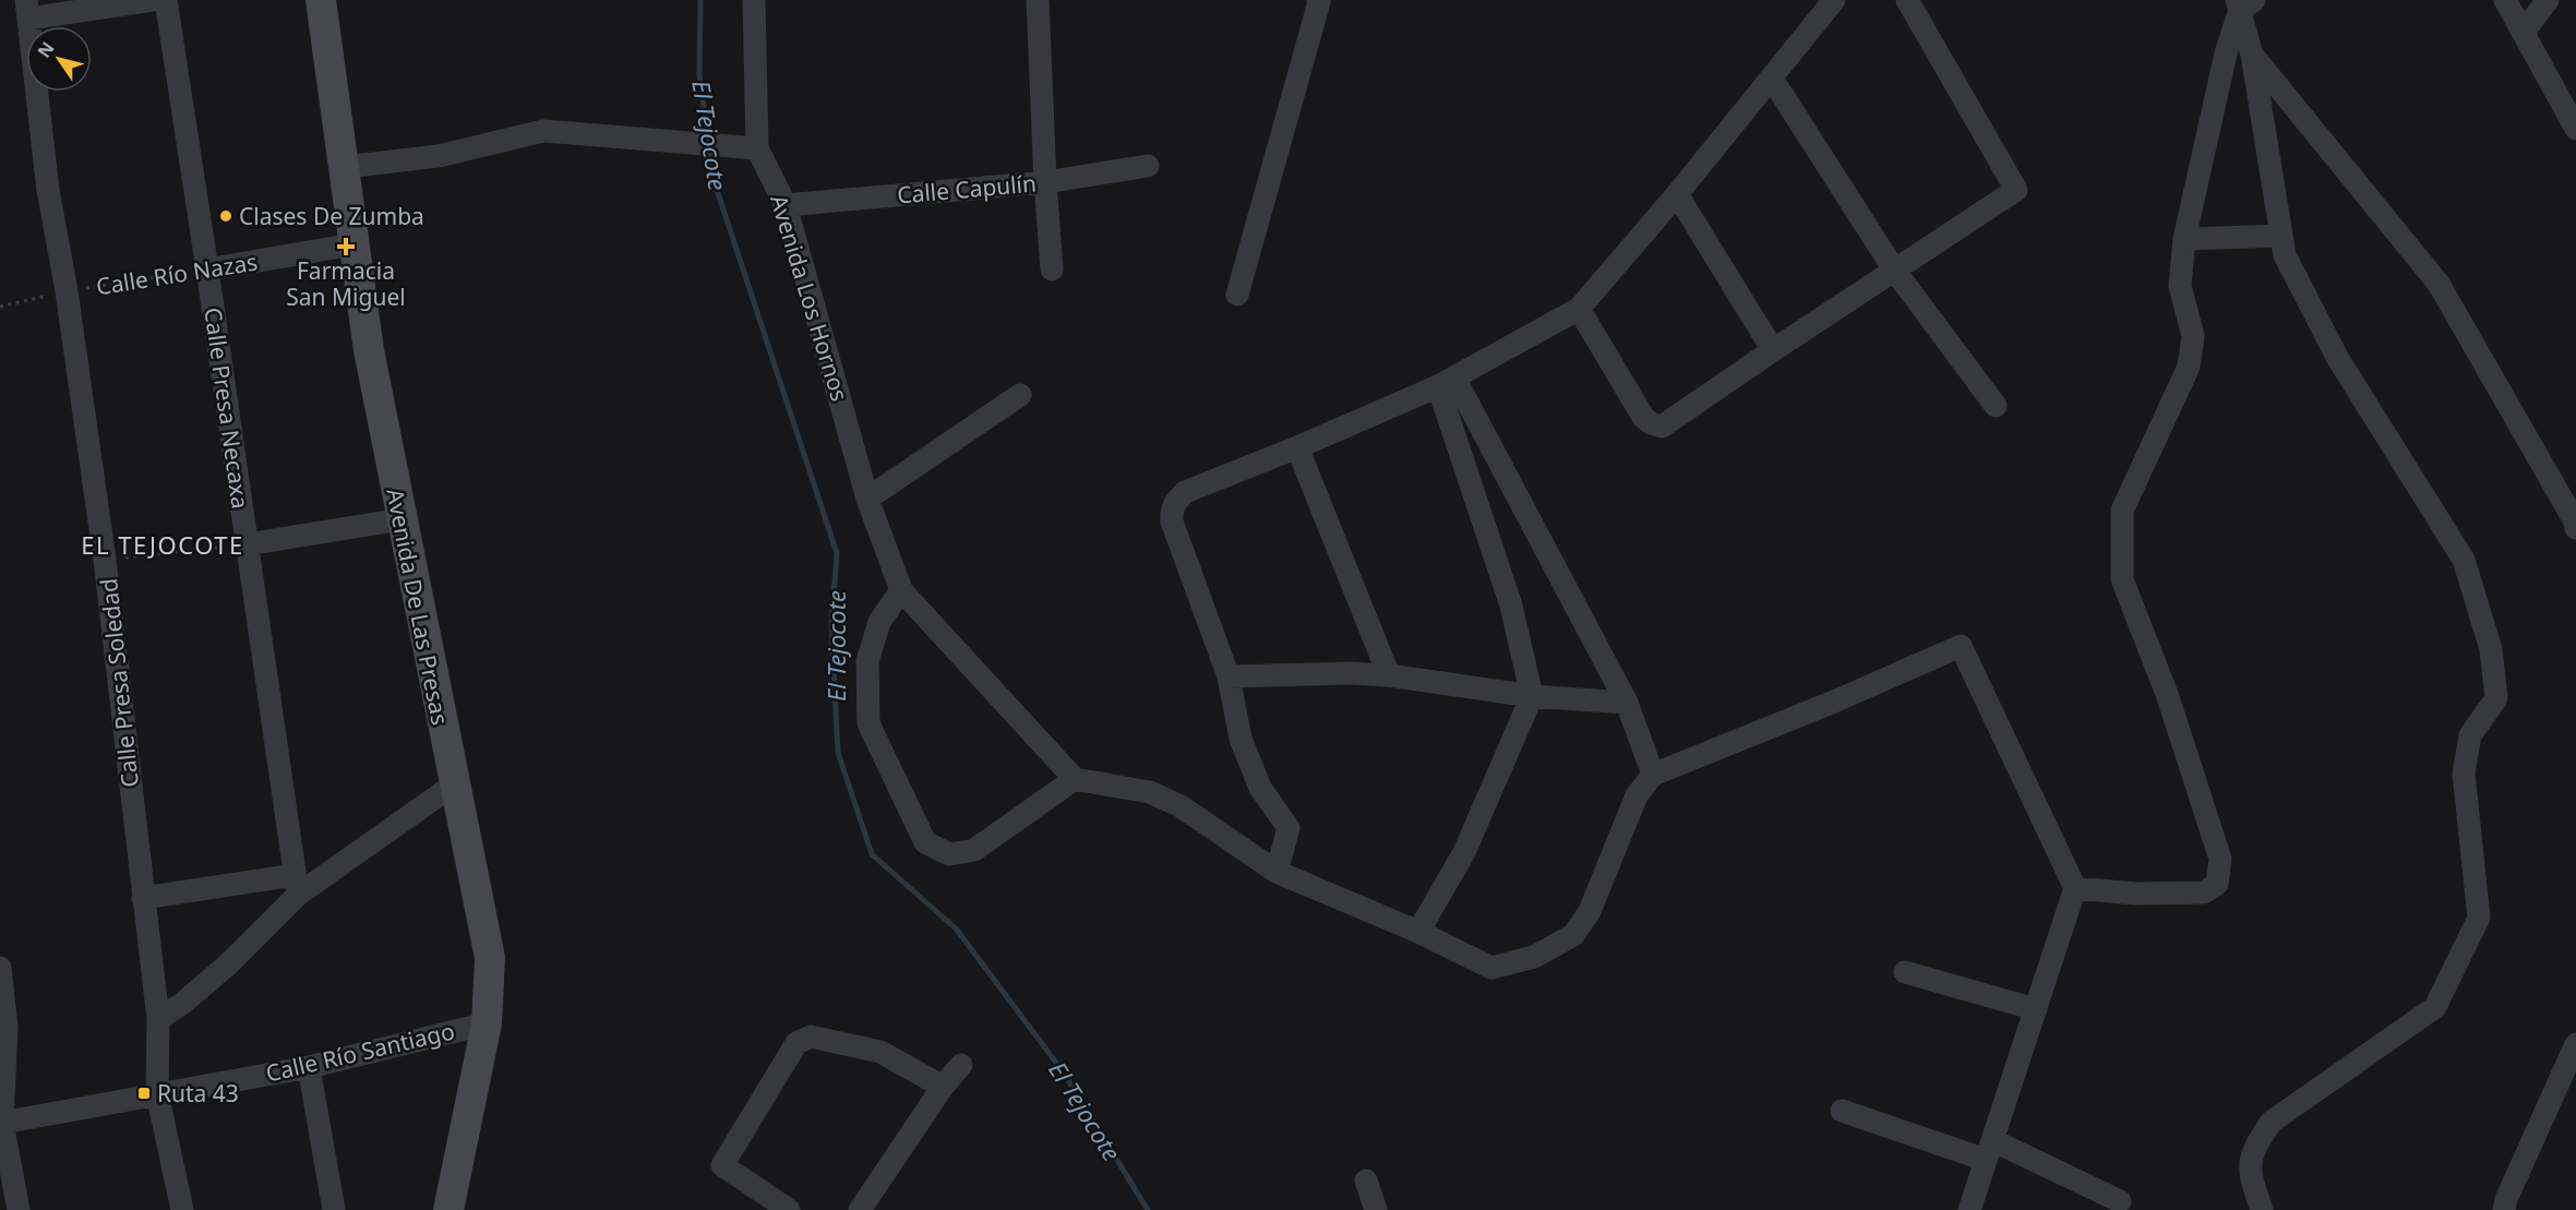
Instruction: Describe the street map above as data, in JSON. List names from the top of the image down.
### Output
{
  "streets": {
    "main road": ["Avenida De Las Presas"],
    "street": [
      "Calle Capulín",
      "Calle Río Nazas",
      "Avenida Los Hornos",
      "Calle Presa Necaxa",
      "Calle Presa Soledad",
      "Calle Río Santiago"
    ]
  },
  "crossings": [
    ["Calle Capulín", "Avenida Los Hornos"],
    ["Calle Río Nazas", "Calle Presa Necaxa"],
    ["Calle Río Nazas", "Avenida De Las Presas"],
    ["Calle Río Nazas", "Calle Presa Soledad"],
    ["Avenida De Las Presas", "Calle Río Santiago"],
    ["Calle Presa Soledad", "Calle Río Santiago"]
  ],
  "districts": ["EL TEJOCOTE"],
  "water": ["El Tejocote"],
  "places": {
    "other": ["Clases De Zumba"],
    "health": ["Farmacia San Miguel"],
    "transit": ["Ruta 43"]
  },
  "north": "top left"
}
